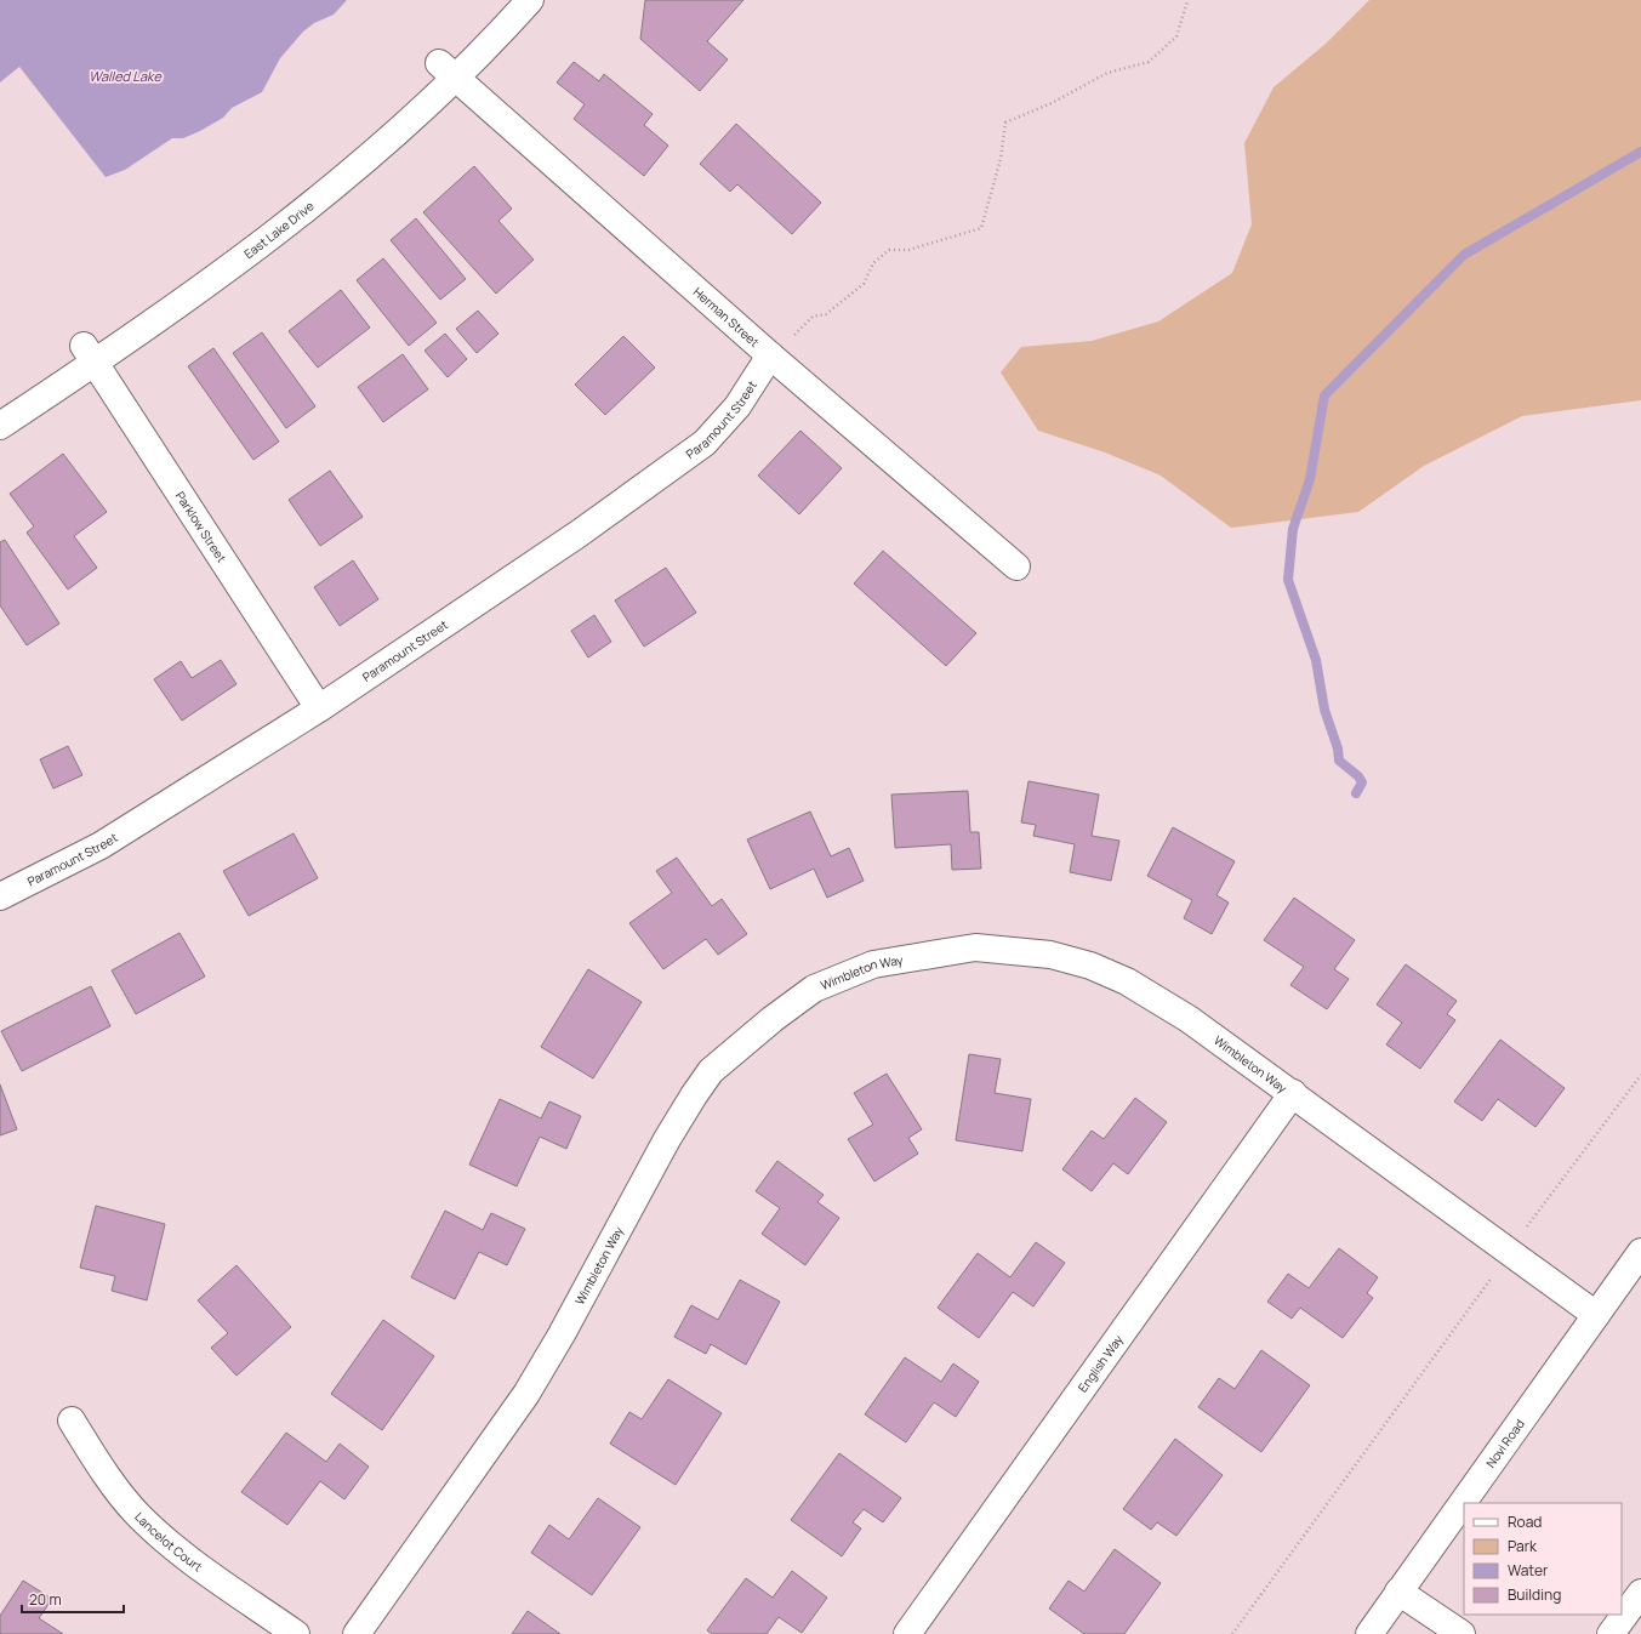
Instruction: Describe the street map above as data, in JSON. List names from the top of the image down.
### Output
{
  "streets": {
    "street": [
      "East Lake Drive",
      "Herman Street",
      "Paramount Street",
      "Parklow Street",
      "Wimbleton Way",
      "English Way",
      "Novi Road",
      "Lancelot Court"
    ]
  },
  "crossings": [
    ["East Lake Drive", "Herman Street"],
    ["East Lake Drive", "Parklow Street"],
    ["Herman Street", "Paramount Street"],
    ["Paramount Street", "Parklow Street"],
    ["Wimbleton Way", "English Way"],
    ["Wimbleton Way", "Novi Road"]
  ],
  "water": ["Walled Lake"],
  "legend": [
    "Road",
    "Park",
    "Water",
    "Building"
  ],
  "scale_bar": "20 m"
}
